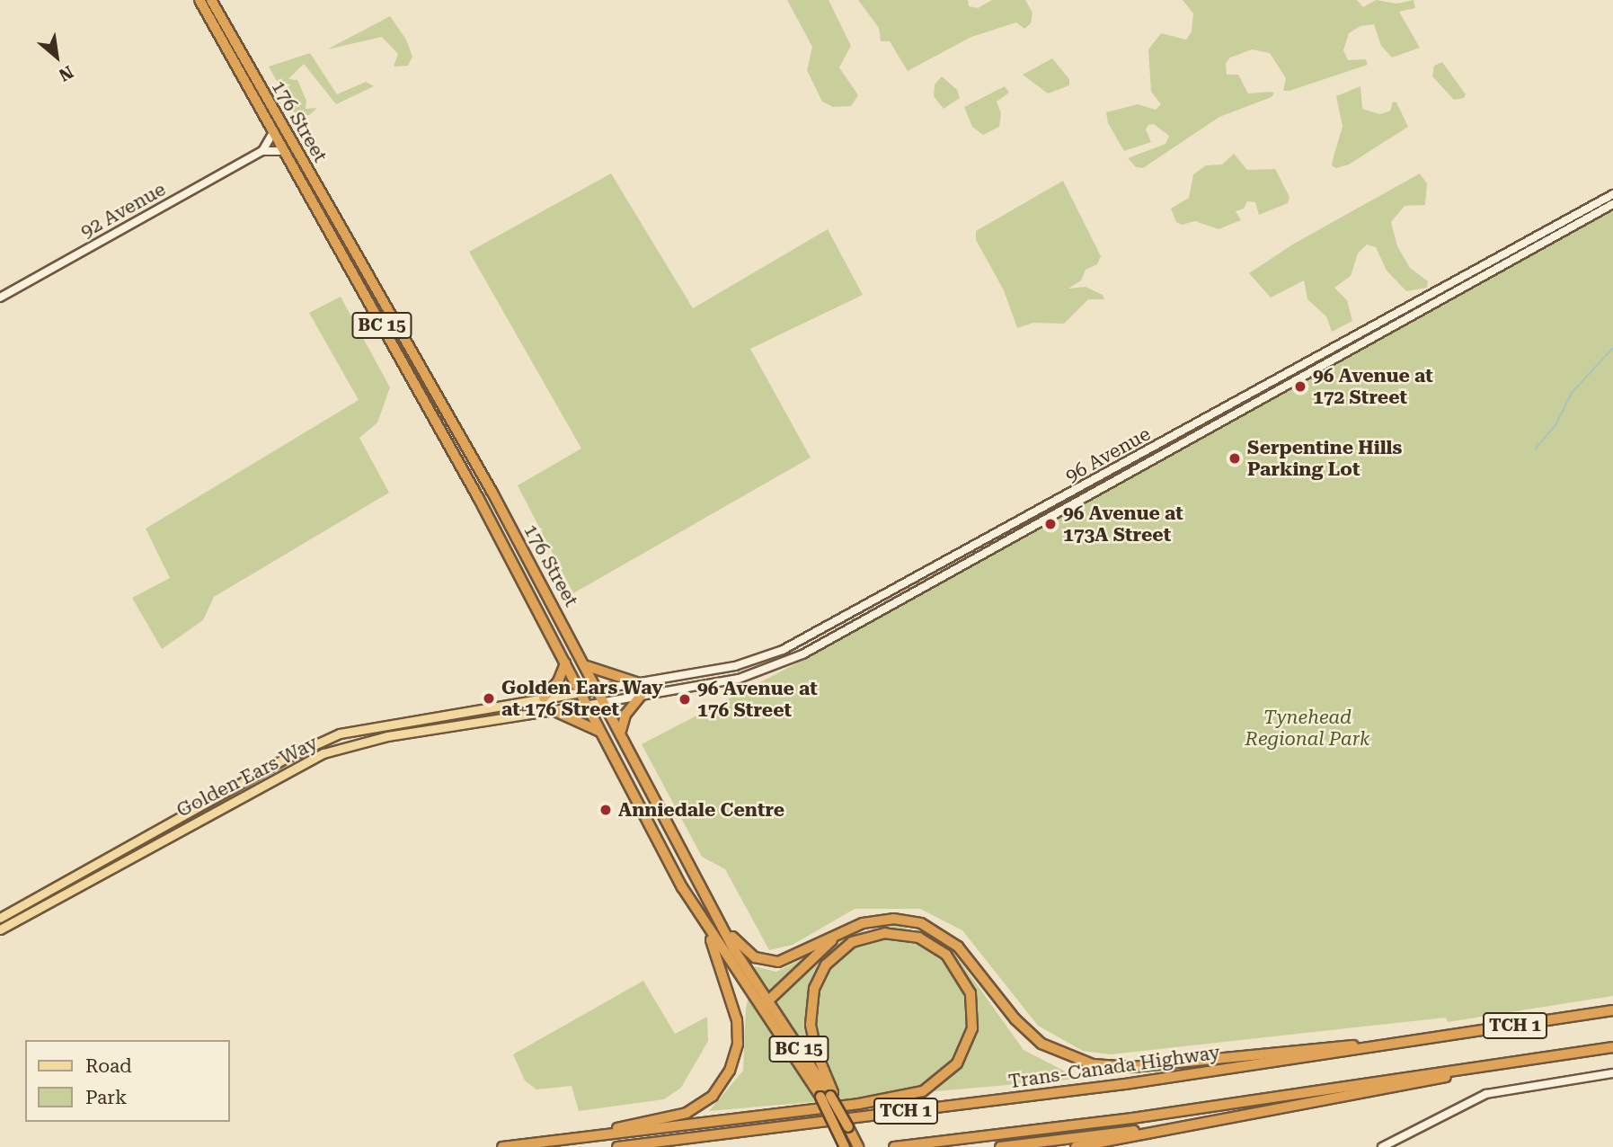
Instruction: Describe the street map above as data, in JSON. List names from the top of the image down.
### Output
{
  "streets": {
    "highway": [
      "176 Street",
      "BC 15",
      "TCH 1",
      "Trans-Canada Highway"
    ],
    "main road": ["92 Avenue", "96 Avenue", "Golden Ears Way"]
  },
  "crossings": [
    ["176 Street", "92 Avenue"],
    ["176 Street", "96 Avenue"],
    ["176 Street", "Golden Ears Way"],
    ["96 Avenue", "Golden Ears Way"]
  ],
  "parks": ["Tynehead Regional Park"],
  "places": [
    "96 Avenue at 172 Street",
    "Serpentine Hills Parking Lot",
    "96 Avenue at 173A Street",
    "Golden Ears Way at 176 Street",
    "96 Avenue at 176 Street",
    "Anniedale Centre"
  ],
  "legend": ["Road", "Park"],
  "north": "bottom right"
}
